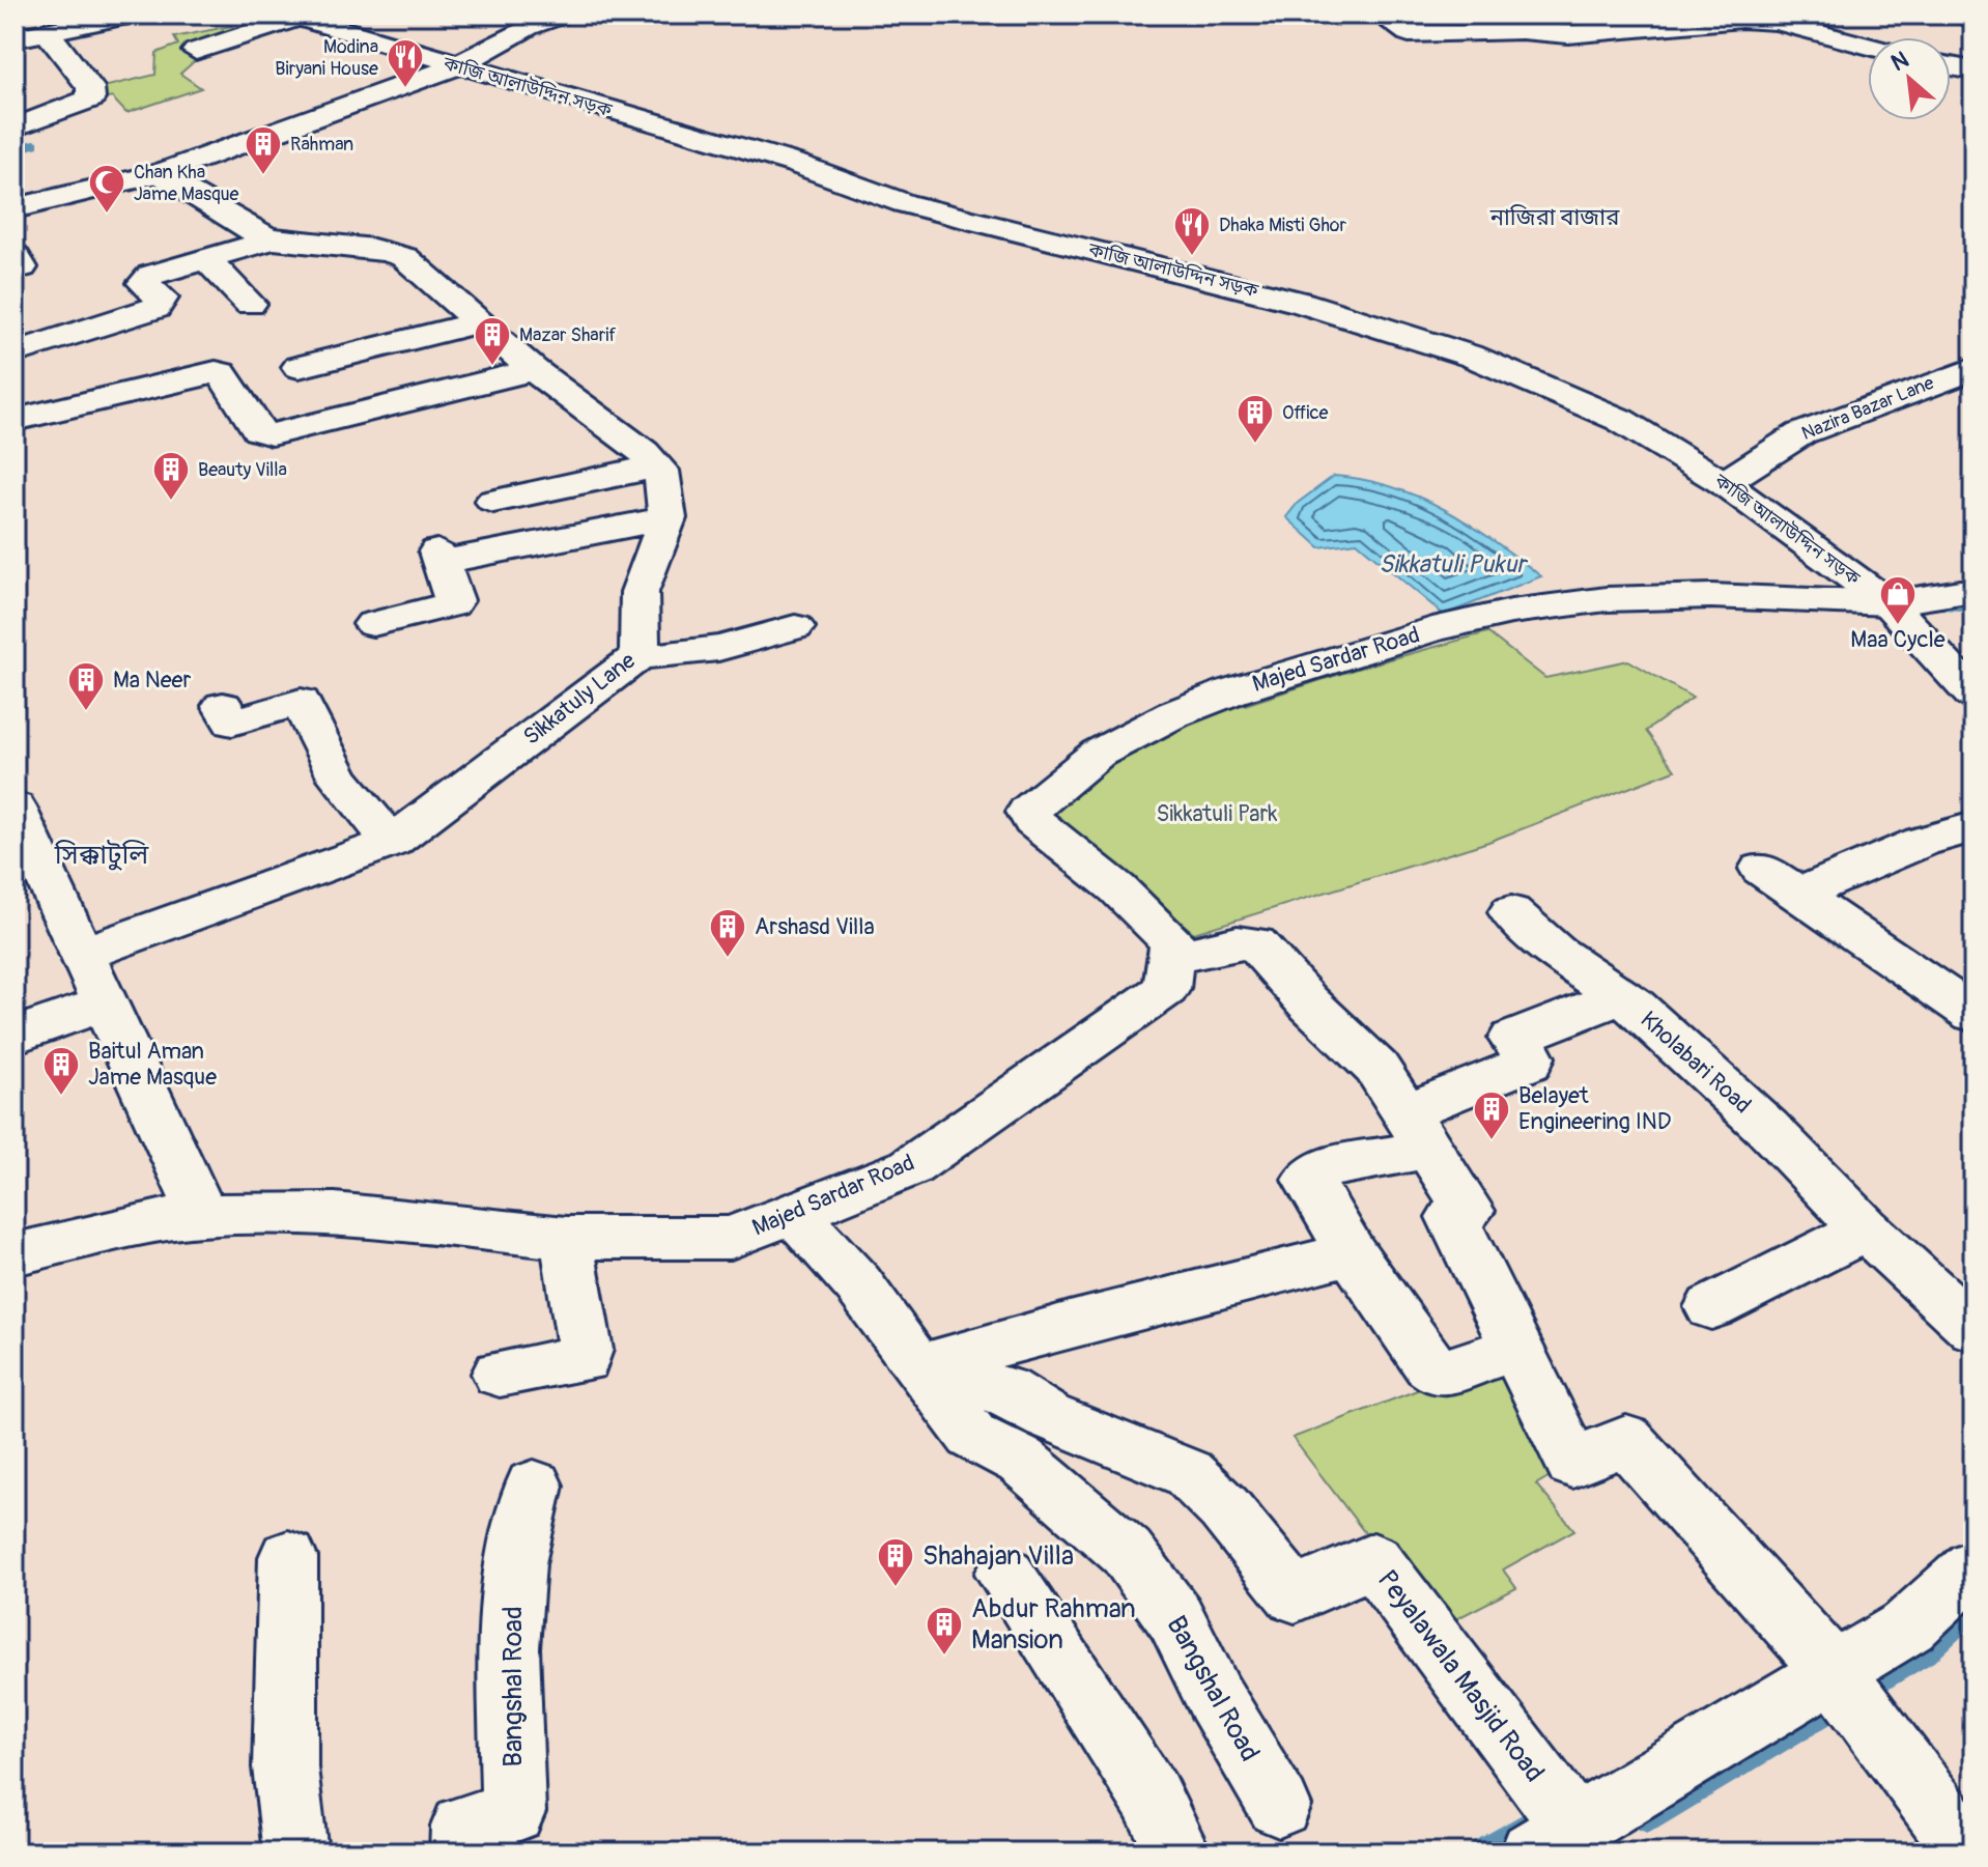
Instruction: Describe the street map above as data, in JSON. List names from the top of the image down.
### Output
{
  "streets": {
    "street": [
      "কাজি আলাউদ্দিন সড়ক",
      "Nazira Bazar Lane",
      "Majed Sardar Road",
      "Sikkatuly Lane",
      "Kholabari Road",
      "Peyalawala Masjid Road",
      "Bangshal Road"
    ]
  },
  "crossings": [
    ["কাজি আলাউদ্দিন সড়ক", "Nazira Bazar Lane"],
    ["কাজি আলাউদ্দিন সড়ক", "Majed Sardar Road"],
    ["Peyalawala Masjid Road", "Bangshal Road"]
  ],
  "districts": ["নাজিরা বাজার", "সিক্কাটুলি"],
  "water": ["Sikkatuli Pukur"],
  "parks": ["Sikkatuli Park"],
  "places": {
    "restaurant": ["Modina Biryani House", "Dhaka Misti Ghor"],
    "building": [
      "Rahman",
      "Mazar Sharif",
      "Office",
      "Beauty Villa",
      "Ma Neer",
      "Arshasd Villa",
      "Baitul Aman Jame Masque",
      "Belayet Engineering IND",
      "Shahajan Villa",
      "Abdur Rahman Mansion"
    ],
    "mosque": ["Chan Kha Jame Masque"],
    "shop": ["Maa Cycle"]
  },
  "north": "top left"
}
